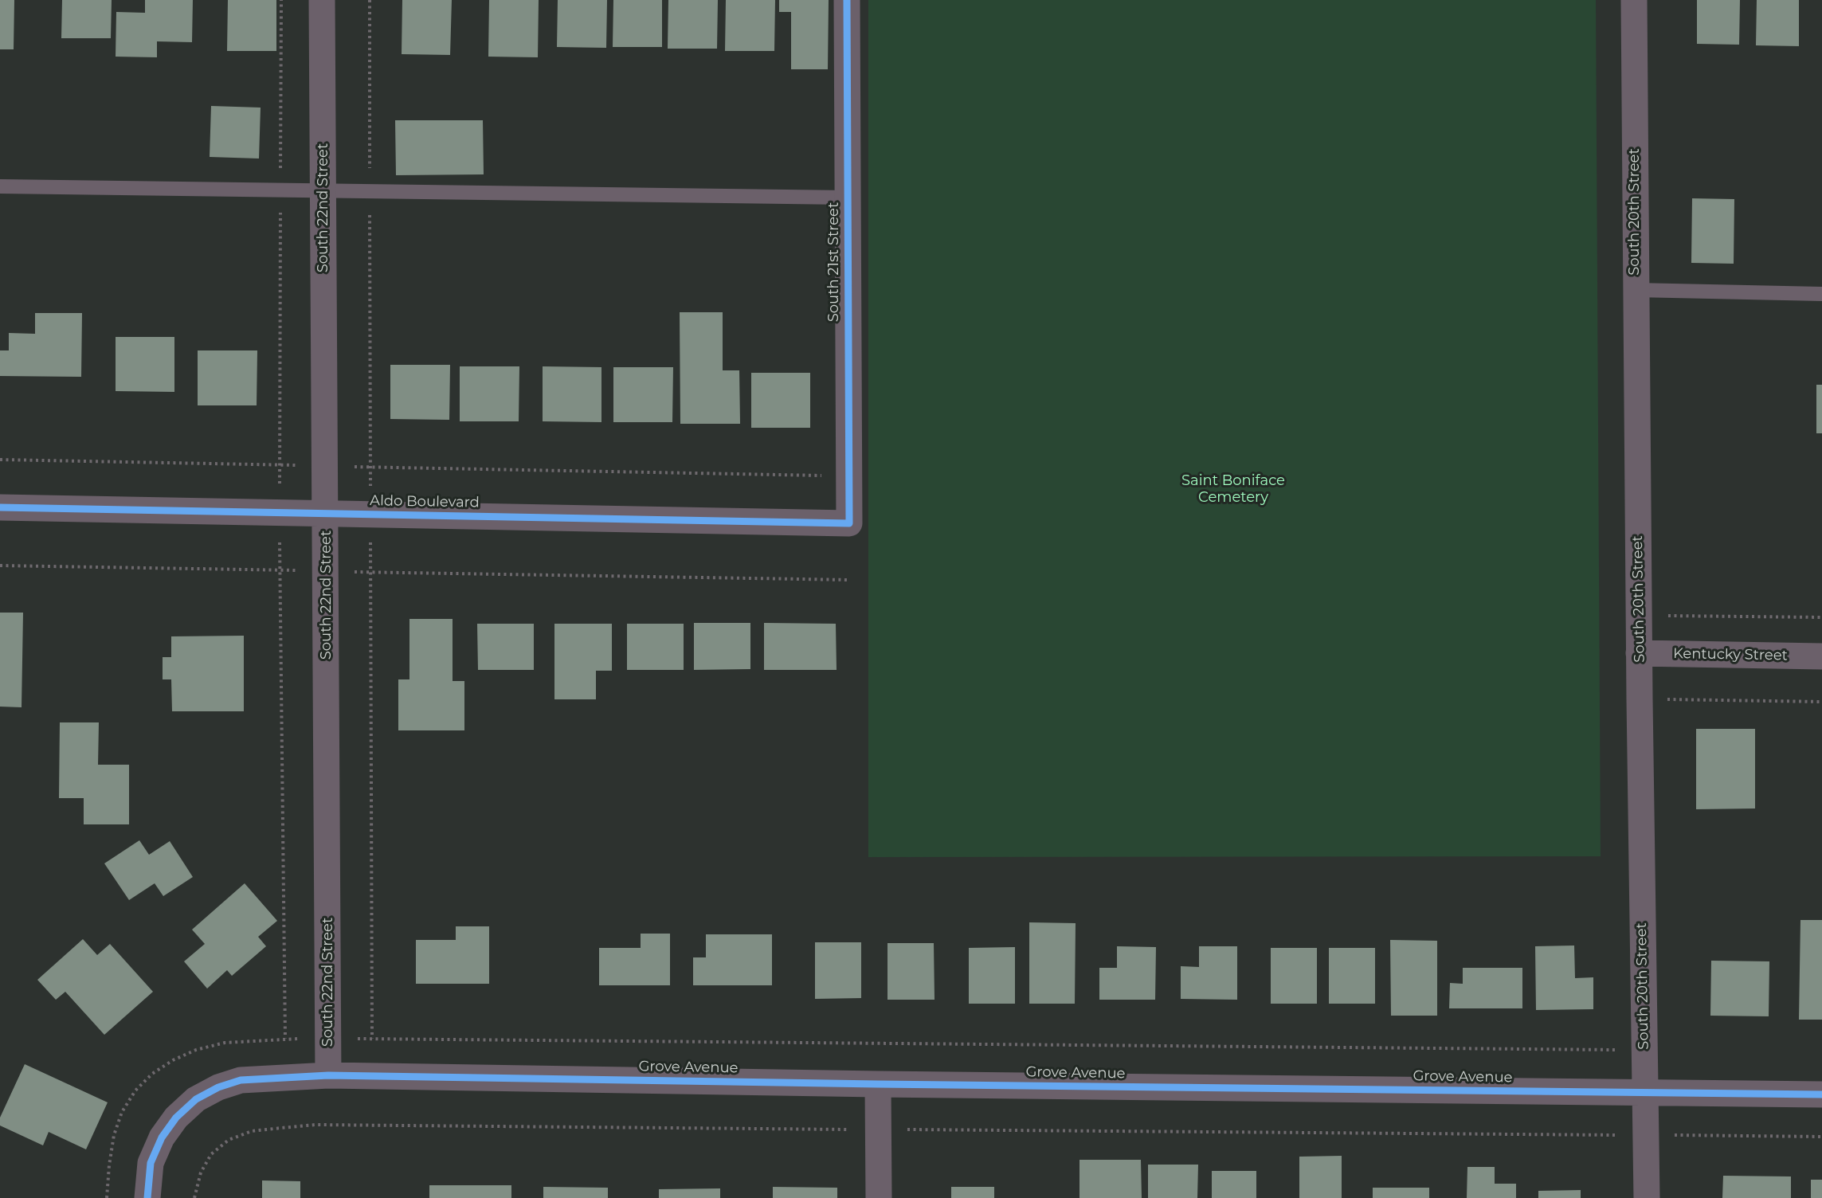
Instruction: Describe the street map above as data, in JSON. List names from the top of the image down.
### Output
{
  "streets": {
    "street": [
      "South 22nd Street",
      "South 20th Street",
      "South 21st Street",
      "Aldo Boulevard",
      "Kentucky Street",
      "Grove Avenue"
    ]
  },
  "crossings": [
    ["South 22nd Street", "Aldo Boulevard"],
    ["South 22nd Street", "Grove Avenue"],
    ["South 20th Street", "Kentucky Street"],
    ["South 20th Street", "Grove Avenue"],
    ["South 21st Street", "Aldo Boulevard"]
  ],
  "parks": ["Saint Boniface Cemetery"]
}
